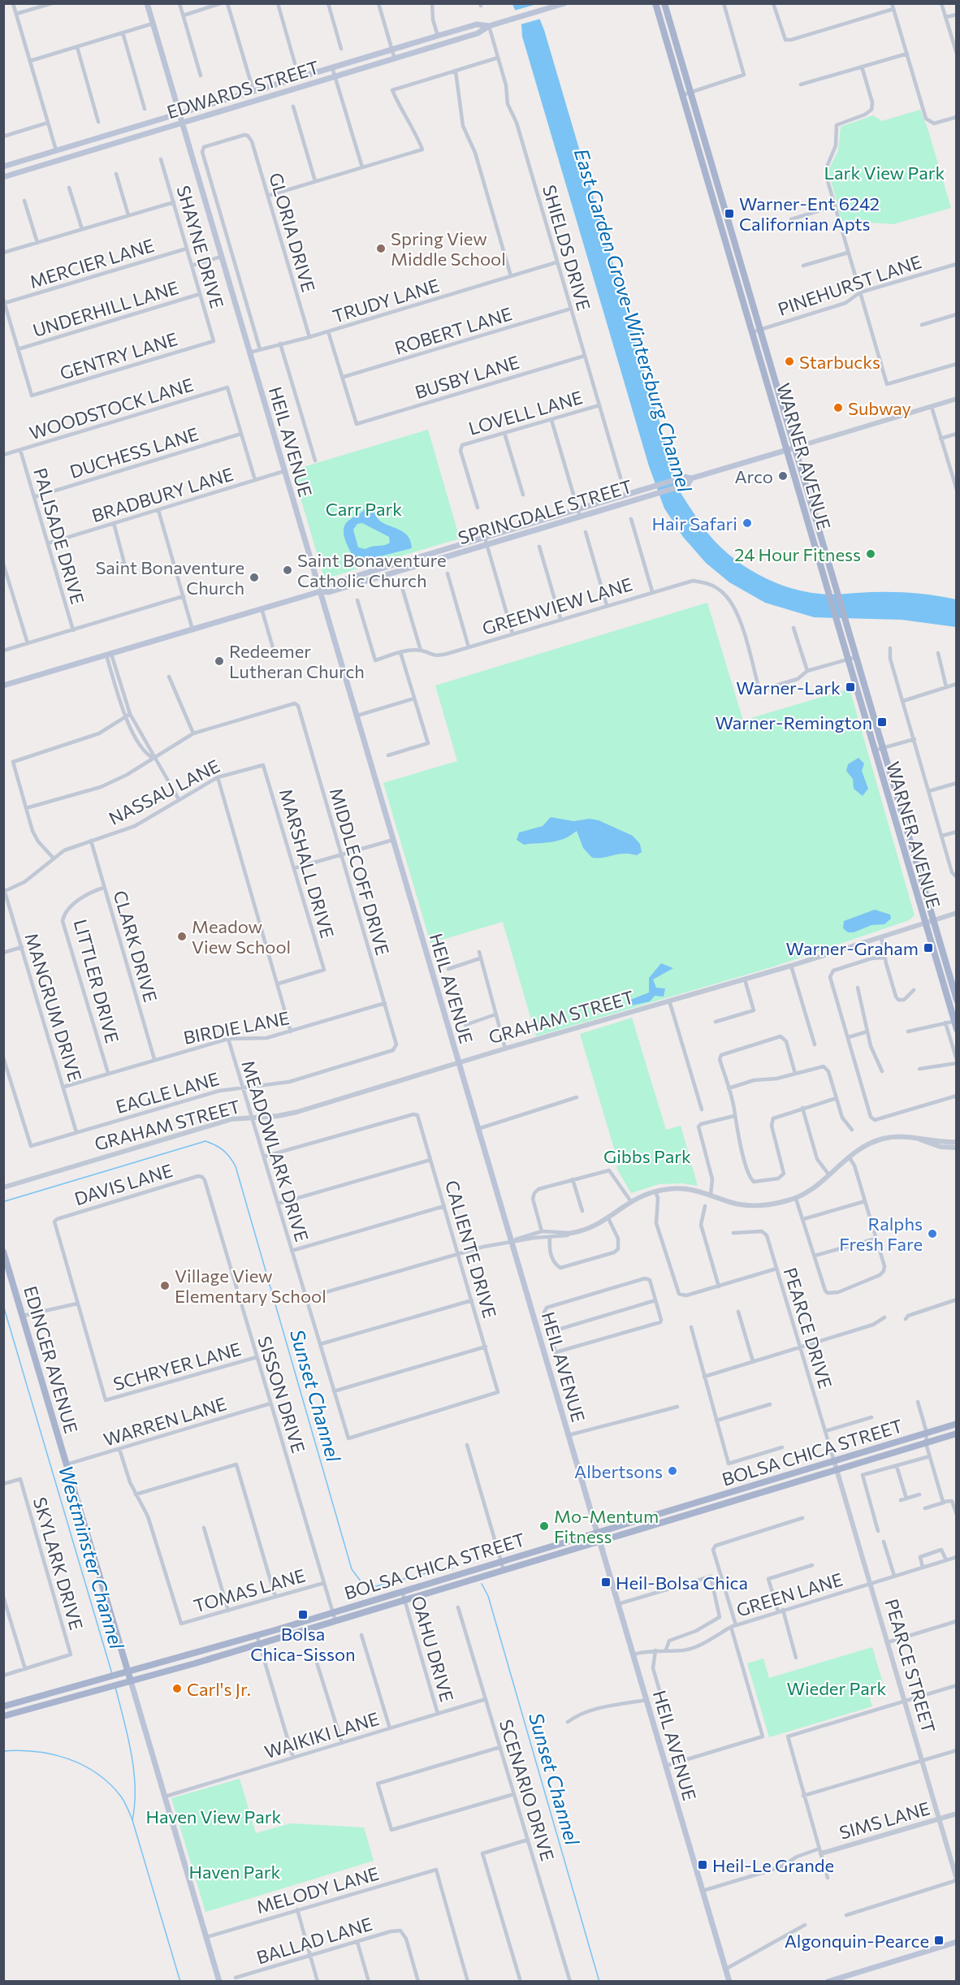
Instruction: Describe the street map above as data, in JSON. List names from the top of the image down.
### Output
{
  "streets": {
    "main road": [
      "EDWARDS STREET",
      "HEIL AVENUE",
      "WARNER AVENUE",
      "SPRINGDALE STREET",
      "EDINGER AVENUE",
      "BOLSA CHICA STREET"
    ],
    "street": [
      "GLORIA DRIVE",
      "SHAYNE DRIVE",
      "SHIELDS DRIVE",
      "MERCIER LANE",
      "PINEHURST LANE",
      "TRUDY LANE",
      "UNDERHILL LANE",
      "ROBERT LANE",
      "GENTRY LANE",
      "BUSBY LANE",
      "WOODSTOCK LANE",
      "LOVELL LANE",
      "DUCHESS LANE",
      "BRADBURY LANE",
      "PALISADE DRIVE",
      "GREENVIEW LANE",
      "NASSAU LANE",
      "MARSHALL DRIVE",
      "MIDDLECOFF DRIVE",
      "CLARK DRIVE",
      "LITTLER DRIVE",
      "MANGRUM DRIVE",
      "GRAHAM STREET",
      "BIRDIE LANE",
      "EAGLE LANE",
      "MEADOWLARK DRIVE",
      "DAVIS LANE",
      "CALIENTE DRIVE",
      "PEARCE DRIVE",
      "SCHRYER LANE",
      "SISSON DRIVE",
      "WARREN LANE",
      "SKYLARK DRIVE",
      "TOMAS LANE",
      "GREEN LANE",
      "OAHU DRIVE",
      "PEARCE STREET",
      "WAIKIKI LANE",
      "SCENARIO DRIVE",
      "SIMS LANE",
      "MELODY LANE",
      "BALLAD LANE"
    ]
  },
  "crossings": [
    ["EDWARDS STREET", "SHIELDS DRIVE"],
    ["EDWARDS STREET", "HEIL AVENUE"],
    ["GLORIA DRIVE", "TRUDY LANE"],
    ["SHAYNE DRIVE", "MERCIER LANE"],
    ["SHAYNE DRIVE", "UNDERHILL LANE"],
    ["SHAYNE DRIVE", "GENTRY LANE"],
    ["SHIELDS DRIVE", "TRUDY LANE"],
    ["SHIELDS DRIVE", "ROBERT LANE"],
    ["SHIELDS DRIVE", "BUSBY LANE"],
    ["SHIELDS DRIVE", "LOVELL LANE"],
    ["PINEHURST LANE", "WARNER AVENUE"],
    ["TRUDY LANE", "HEIL AVENUE"],
    ["UNDERHILL LANE", "GENTRY LANE"],
    ["ROBERT LANE", "BUSBY LANE"],
    ["WOODSTOCK LANE", "DUCHESS LANE"],
    ["WOODSTOCK LANE", "PALISADE DRIVE"],
    ["HEIL AVENUE", "BRADBURY LANE"],
    ["HEIL AVENUE", "SPRINGDALE STREET"],
    ["HEIL AVENUE", "GRAHAM STREET"],
    ["HEIL AVENUE", "BOLSA CHICA STREET"],
    ["HEIL AVENUE", "GREEN LANE"],
    ["DUCHESS LANE", "PALISADE DRIVE"],
    ["WARNER AVENUE", "SPRINGDALE STREET"],
    ["WARNER AVENUE", "GRAHAM STREET"],
    ["BRADBURY LANE", "PALISADE DRIVE"],
    ["NASSAU LANE", "MARSHALL DRIVE"],
    ["NASSAU LANE", "CLARK DRIVE"],
    ["NASSAU LANE", "MANGRUM DRIVE"],
    ["MIDDLECOFF DRIVE", "BIRDIE LANE"],
    ["MIDDLECOFF DRIVE", "EAGLE LANE"],
    ["CLARK DRIVE", "LITTLER DRIVE"],
    ["CLARK DRIVE", "BIRDIE LANE"],
    ["LITTLER DRIVE", "BIRDIE LANE"],
    ["MANGRUM DRIVE", "BIRDIE LANE"],
    ["MANGRUM DRIVE", "EAGLE LANE"],
    ["GRAHAM STREET", "MEADOWLARK DRIVE"],
    ["BIRDIE LANE", "MEADOWLARK DRIVE"],
    ["EAGLE LANE", "MEADOWLARK DRIVE"],
    ["MEADOWLARK DRIVE", "CALIENTE DRIVE"],
    ["DAVIS LANE", "SCHRYER LANE"],
    ["DAVIS LANE", "SISSON DRIVE"],
    ["PEARCE DRIVE", "BOLSA CHICA STREET"],
    ["PEARCE DRIVE", "PEARCE STREET"],
    ["EDINGER AVENUE", "WARREN LANE"],
    ["EDINGER AVENUE", "BOLSA CHICA STREET"],
    ["EDINGER AVENUE", "WAIKIKI LANE"],
    ["EDINGER AVENUE", "MELODY LANE"],
    ["SCHRYER LANE", "SISSON DRIVE"],
    ["SISSON DRIVE", "WARREN LANE"],
    ["SISSON DRIVE", "BOLSA CHICA STREET"],
    ["SISSON DRIVE", "TOMAS LANE"],
    ["BOLSA CHICA STREET", "OAHU DRIVE"],
    ["BOLSA CHICA STREET", "PEARCE STREET"],
    ["GREEN LANE", "PEARCE STREET"],
    ["OAHU DRIVE", "WAIKIKI LANE"],
    ["PEARCE STREET", "SIMS LANE"],
    ["WAIKIKI LANE", "SCENARIO DRIVE"]
  ],
  "water": ["East Garden Grove-Wintersburg Channel", "Sunset Channel", "Westminster Channel"],
  "parks": [
    "Lark View Park",
    "Carr Park",
    "Gibbs Park",
    "Wieder Park",
    "Haven View Park",
    "Haven Park"
  ],
  "places": {
    "transit": [
      "Warner-Ent 6242 Californian Apts",
      "Warner-Lark",
      "Warner-Remington",
      "Warner-Graham",
      "Heil-Bolsa Chica",
      "Bolsa Chica-Sisson",
      "Heil-Le Grande",
      "Algonquin-Pearce"
    ],
    "other": [
      "Spring View Middle School",
      "Starbucks",
      "Subway",
      "Arco",
      "Hair Safari",
      "24 Hour Fitness",
      "Saint Bonaventure Catholic Church",
      "Saint Bonaventure Church",
      "Redeemer Lutheran Church",
      "Meadow View School",
      "Ralphs Fresh Fare",
      "Village View Elementary School",
      "Albertsons",
      "Mo-Mentum Fitness",
      "Carl's Jr."
    ]
  }
}
